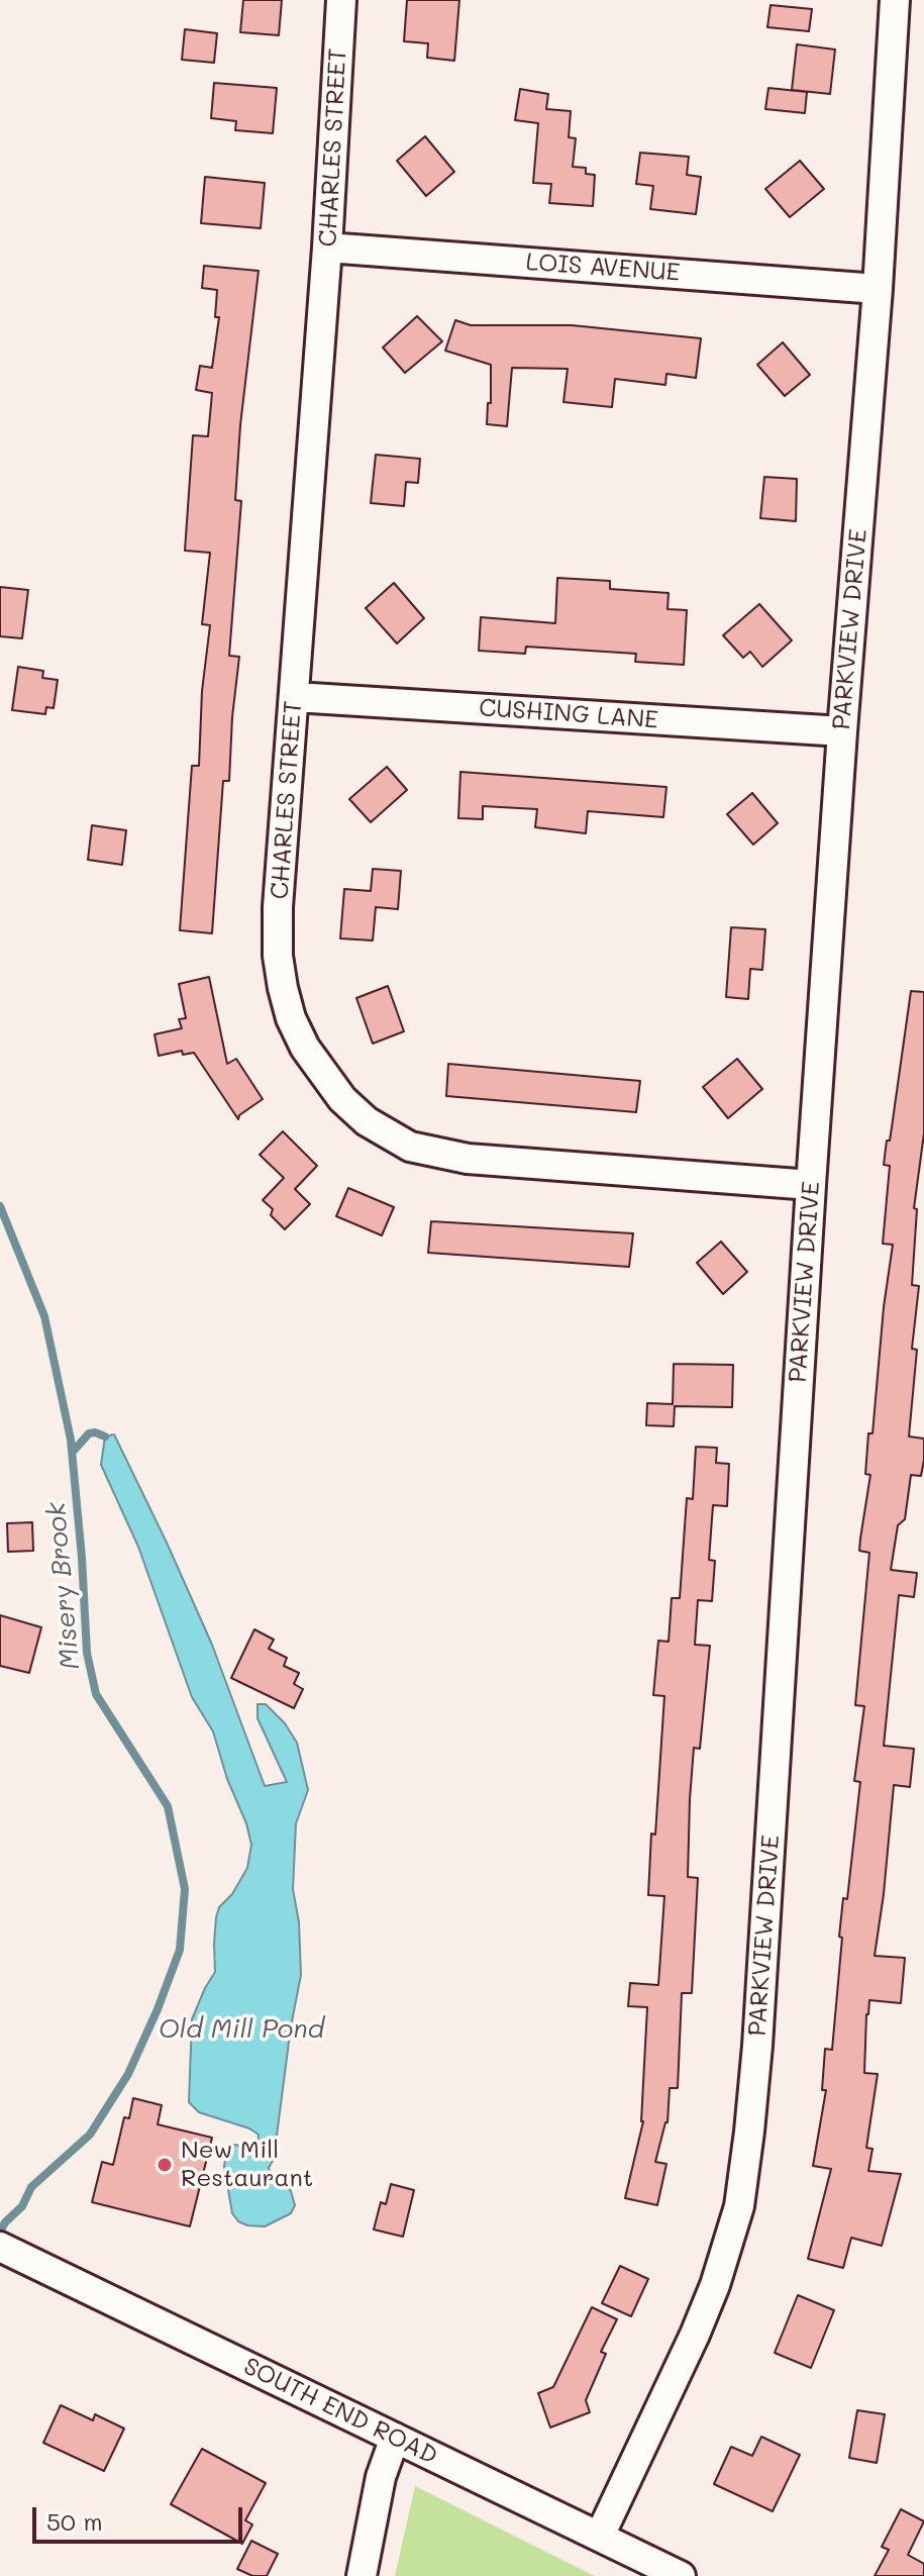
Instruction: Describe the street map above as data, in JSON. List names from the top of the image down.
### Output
{
  "streets": {
    "street": [
      "CHARLES STREET",
      "LOIS AVENUE",
      "PARKVIEW DRIVE",
      "CUSHING LANE",
      "SOUTH END ROAD"
    ]
  },
  "crossings": [
    ["CHARLES STREET", "LOIS AVENUE"],
    ["CHARLES STREET", "PARKVIEW DRIVE"],
    ["CHARLES STREET", "CUSHING LANE"],
    ["LOIS AVENUE", "PARKVIEW DRIVE"],
    ["PARKVIEW DRIVE", "CUSHING LANE"],
    ["PARKVIEW DRIVE", "SOUTH END ROAD"]
  ],
  "water": ["Misery Brook", "Old Mill Pond"],
  "places": ["New Mill Restaurant"],
  "scale_bar": "50 m"
}
